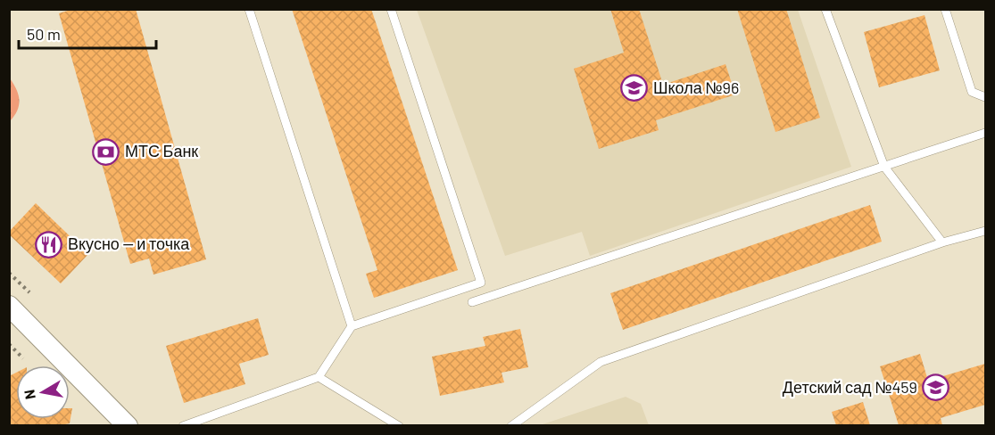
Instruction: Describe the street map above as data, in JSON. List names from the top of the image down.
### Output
{
  "places": {
    "school or university": ["Школа №96", "Детский сад №459"],
    "bank": ["МТС Банк"],
    "restaurant": ["Вкусно — и точка"]
  },
  "scale_bar": "50 m",
  "north": "left"
}
